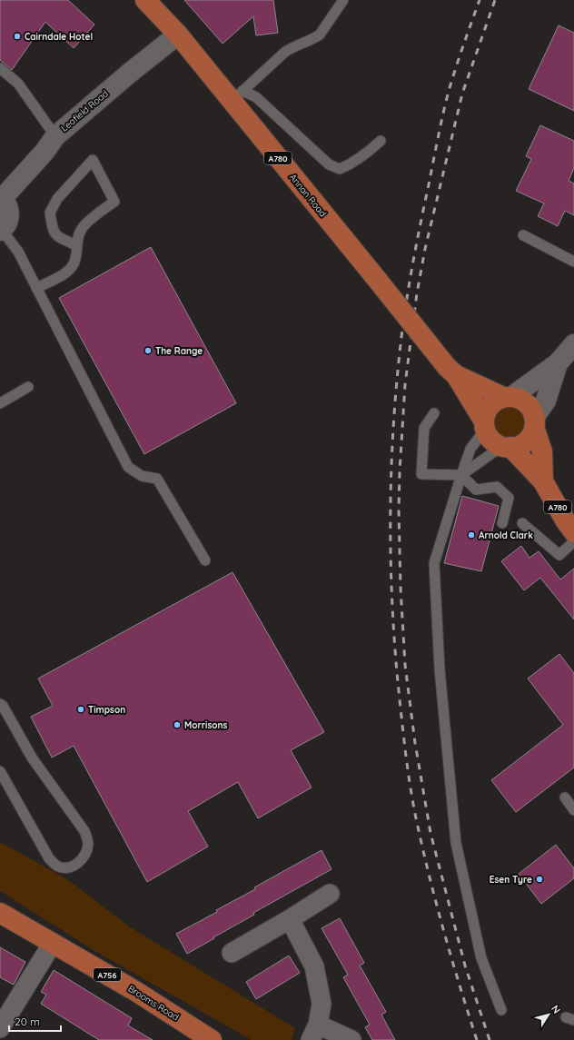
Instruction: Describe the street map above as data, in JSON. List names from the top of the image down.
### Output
{
  "streets": {
    "main road": [
      "A780",
      "Annan Road",
      "A756",
      "Brooms Road"
    ],
    "street": ["Leafield Road"]
  },
  "crossings": [
    ["Leafield Road", "Annan Road"],
    ["A780", "Annan Road"]
  ],
  "places": [
    "Cairndale Hotel",
    "The Range",
    "Arnold Clark",
    "Timpson",
    "Morrisons",
    "Esen Tyre"
  ],
  "scale_bar": "20 m",
  "north": "top right"
}
